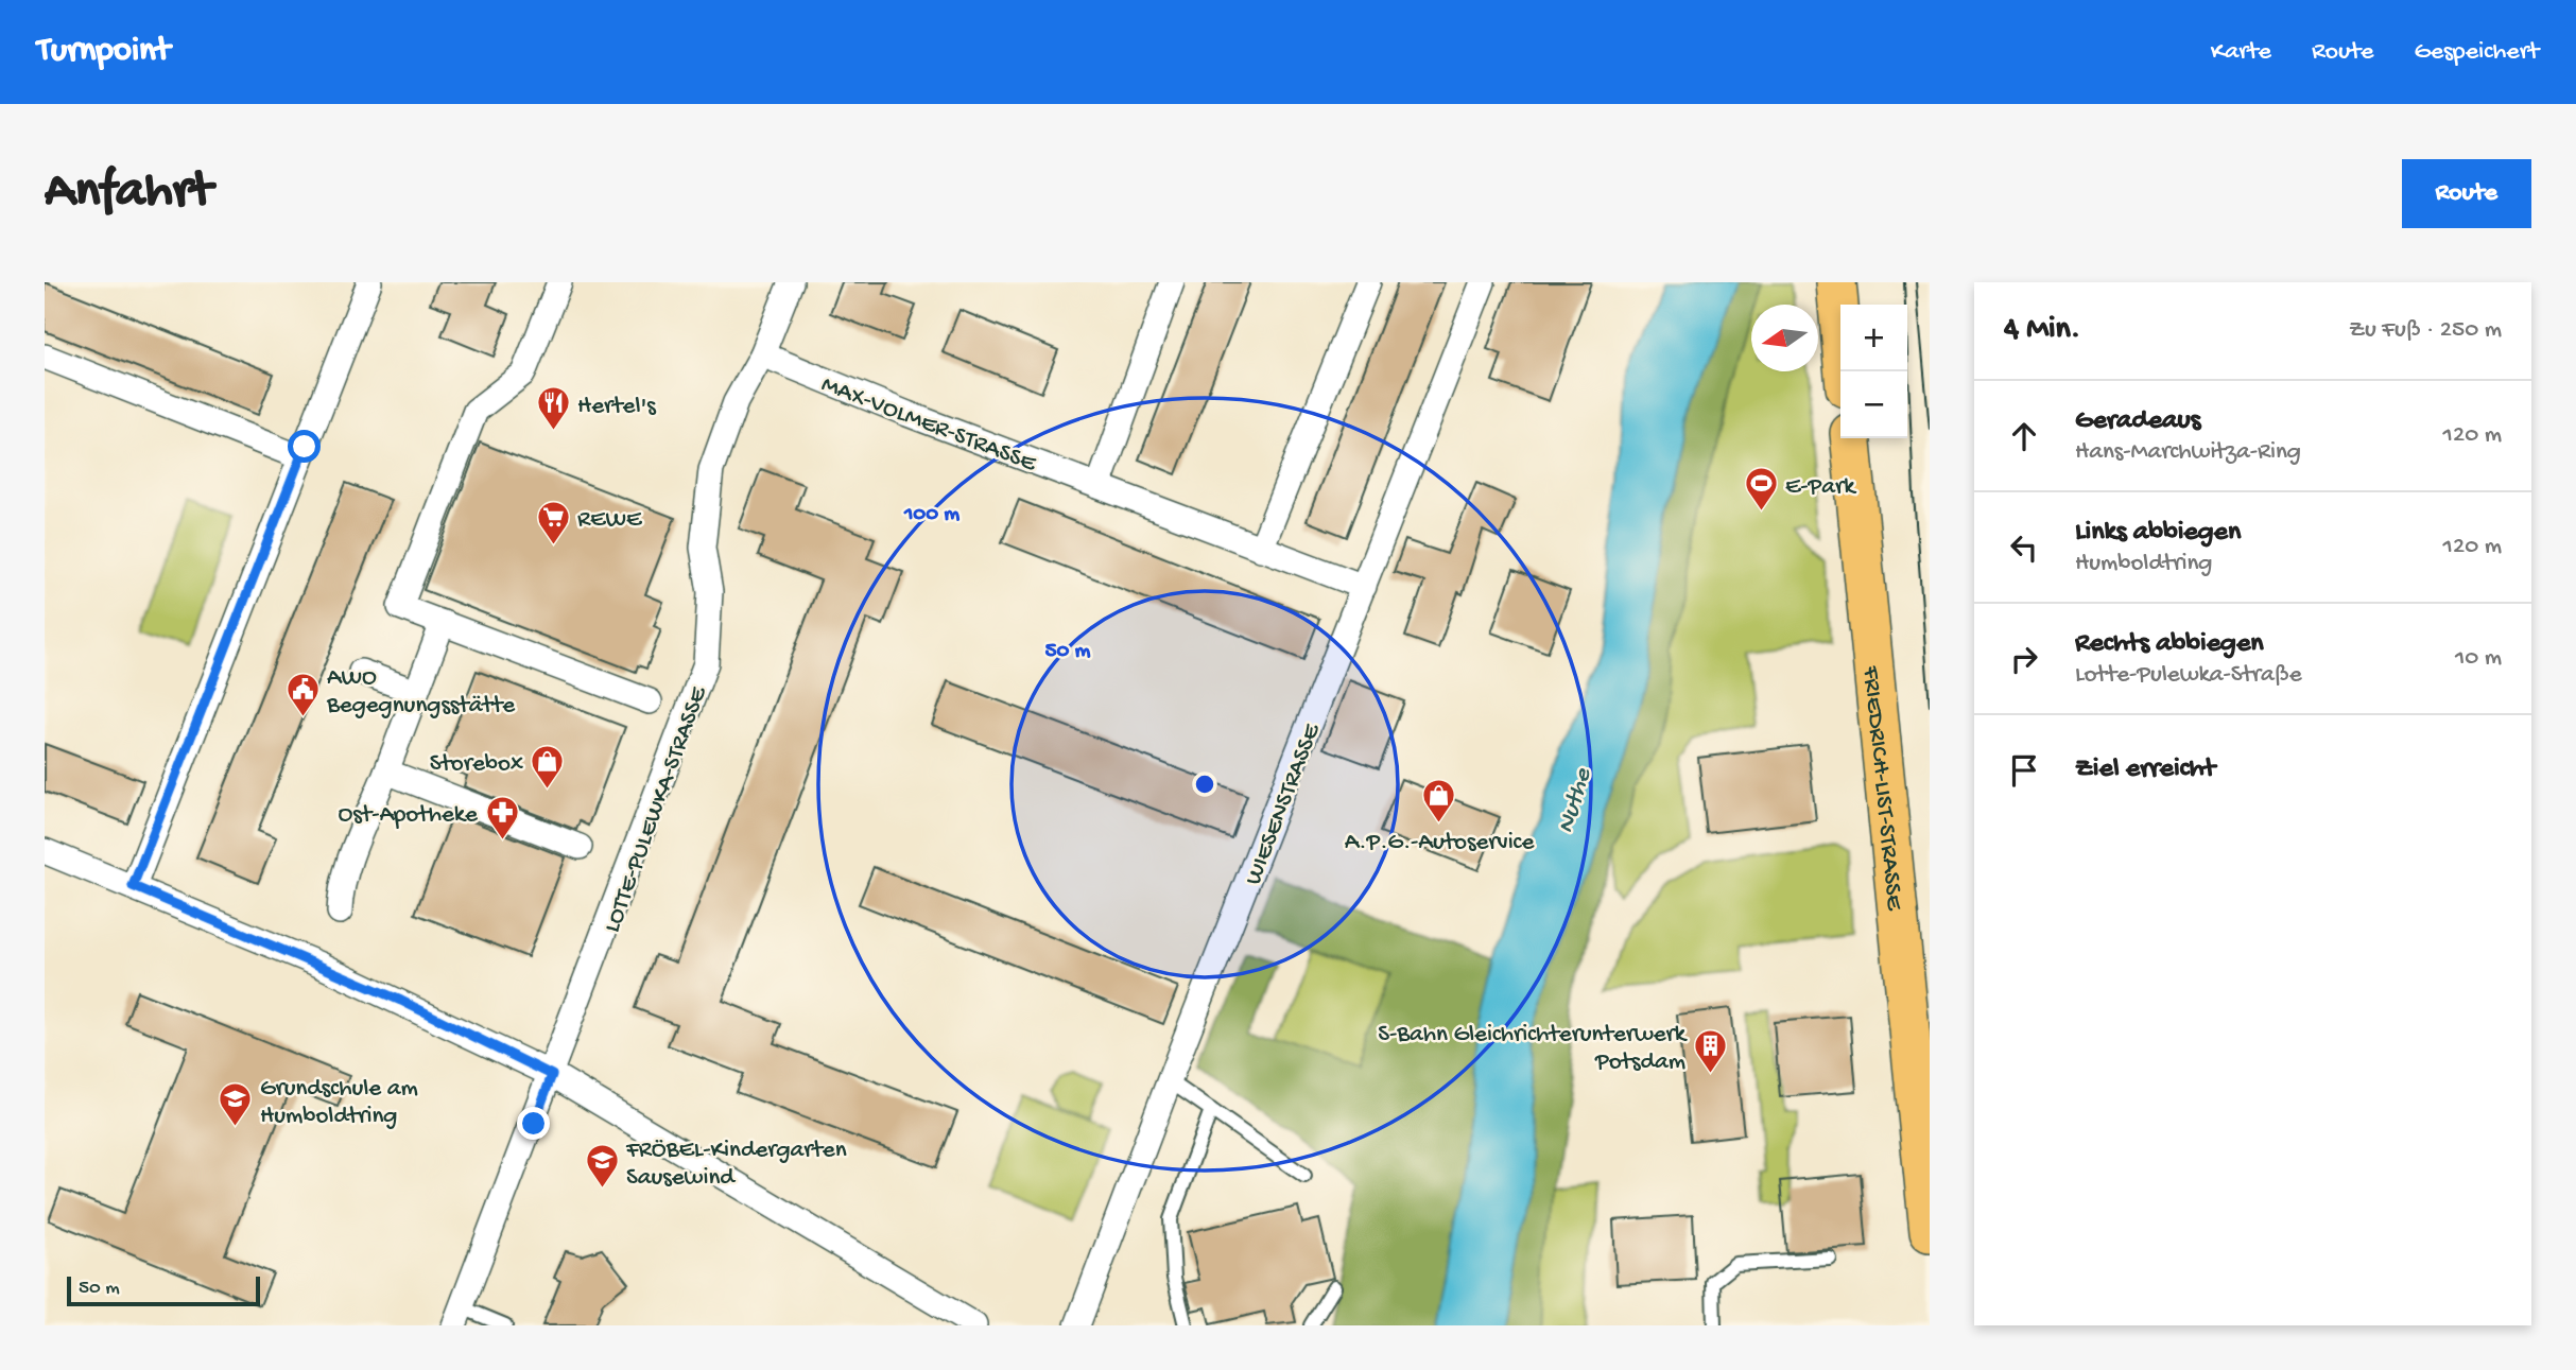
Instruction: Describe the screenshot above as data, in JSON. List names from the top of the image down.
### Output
{
  "streets": {
    "main road": ["FRIEDRICH-LIST-STRASSE"],
    "street": ["MAX-VOLMER-STRASSE", "WIESENSTRASSE", "LOTTE-PULEWKA-STRASSE"]
  },
  "crossings": [
    ["MAX-VOLMER-STRASSE", "WIESENSTRASSE"],
    ["MAX-VOLMER-STRASSE", "LOTTE-PULEWKA-STRASSE"]
  ],
  "water": ["Nuthe"],
  "places": {
    "restaurant": ["Hertel's"],
    "sports": ["E-Park"],
    "supermarket": ["REWE"],
    "public building": ["AWO Begegnungsstätte"],
    "shop": ["Storebox", "A.P.G.-Autoservice"],
    "pharmacy": ["Ost-Apotheke"],
    "building": ["S-Bahn Gleichrichterunterwerk Potsdam"],
    "school or university": ["Grundschule am Humboldtring", "FRÖBEL-Kindergarten Sausewind"]
  },
  "scale_bar": "50 m",
  "north": "left",
  "page": {
    "header": "Turnpoint",
    "nav": ["Karte", "Route", "Gespeichert"],
    "buttons": "Route",
    "title": "Anfahrt",
    "heading": ["4 Min.", "Zu Fuß · 250 m"],
    "map_buttons": ["+", "−"],
    "list": [
      ["Geradeaus", "Hans-Marchwitza-Ring", "120 m"],
      ["Links abbiegen", "Humboldtring", "120 m"],
      ["Rechts abbiegen", "Lotte-Pulewka-Straße", "10 m"],
      "Ziel erreicht"
    ],
    "scale": "50 m"
  },
  "rings": ["100 m", "50 m"]
}
